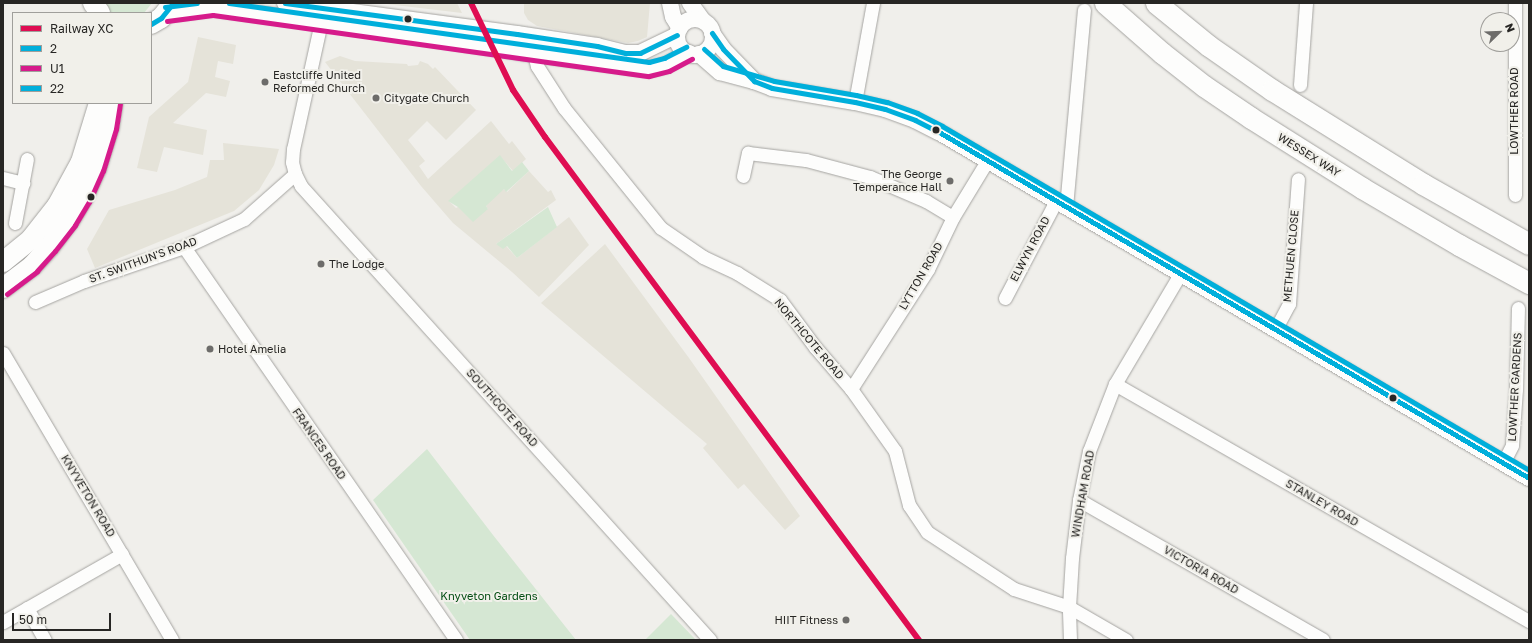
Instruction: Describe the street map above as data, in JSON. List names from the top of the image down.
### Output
{
  "streets": {
    "highway": ["WESSEX WAY"],
    "street": [
      "LOWTHER ROAD",
      "ELWYN ROAD",
      "METHUEN CLOSE",
      "ST. SWITHUN'S ROAD",
      "LYTTON ROAD",
      "NORTHCOTE ROAD",
      "LOWTHER GARDENS",
      "SOUTHCOTE ROAD",
      "FRANCES ROAD",
      "WINDHAM ROAD",
      "KNYVETON ROAD",
      "STANLEY ROAD",
      "VICTORIA ROAD"
    ]
  },
  "crossings": [
    ["ST. SWITHUN'S ROAD", "SOUTHCOTE ROAD"],
    ["ST. SWITHUN'S ROAD", "FRANCES ROAD"],
    ["LYTTON ROAD", "NORTHCOTE ROAD"],
    ["NORTHCOTE ROAD", "WINDHAM ROAD"],
    ["WINDHAM ROAD", "STANLEY ROAD"],
    ["WINDHAM ROAD", "VICTORIA ROAD"]
  ],
  "parks": ["Knyveton Gardens"],
  "places": [
    "Eastcliffe United Reformed Church",
    "Citygate Church",
    "The George Temperance Hall",
    "The Lodge",
    "Hotel Amelia",
    "HIIT Fitness"
  ],
  "lines": [
    "rail line XC",
    "transit line 2",
    "transit line 22",
    "transit line U1"
  ],
  "legend": [
    "Railway XC",
    "2",
    "U1",
    "22"
  ],
  "scale_bar": "50 m",
  "north": "top right"
}
